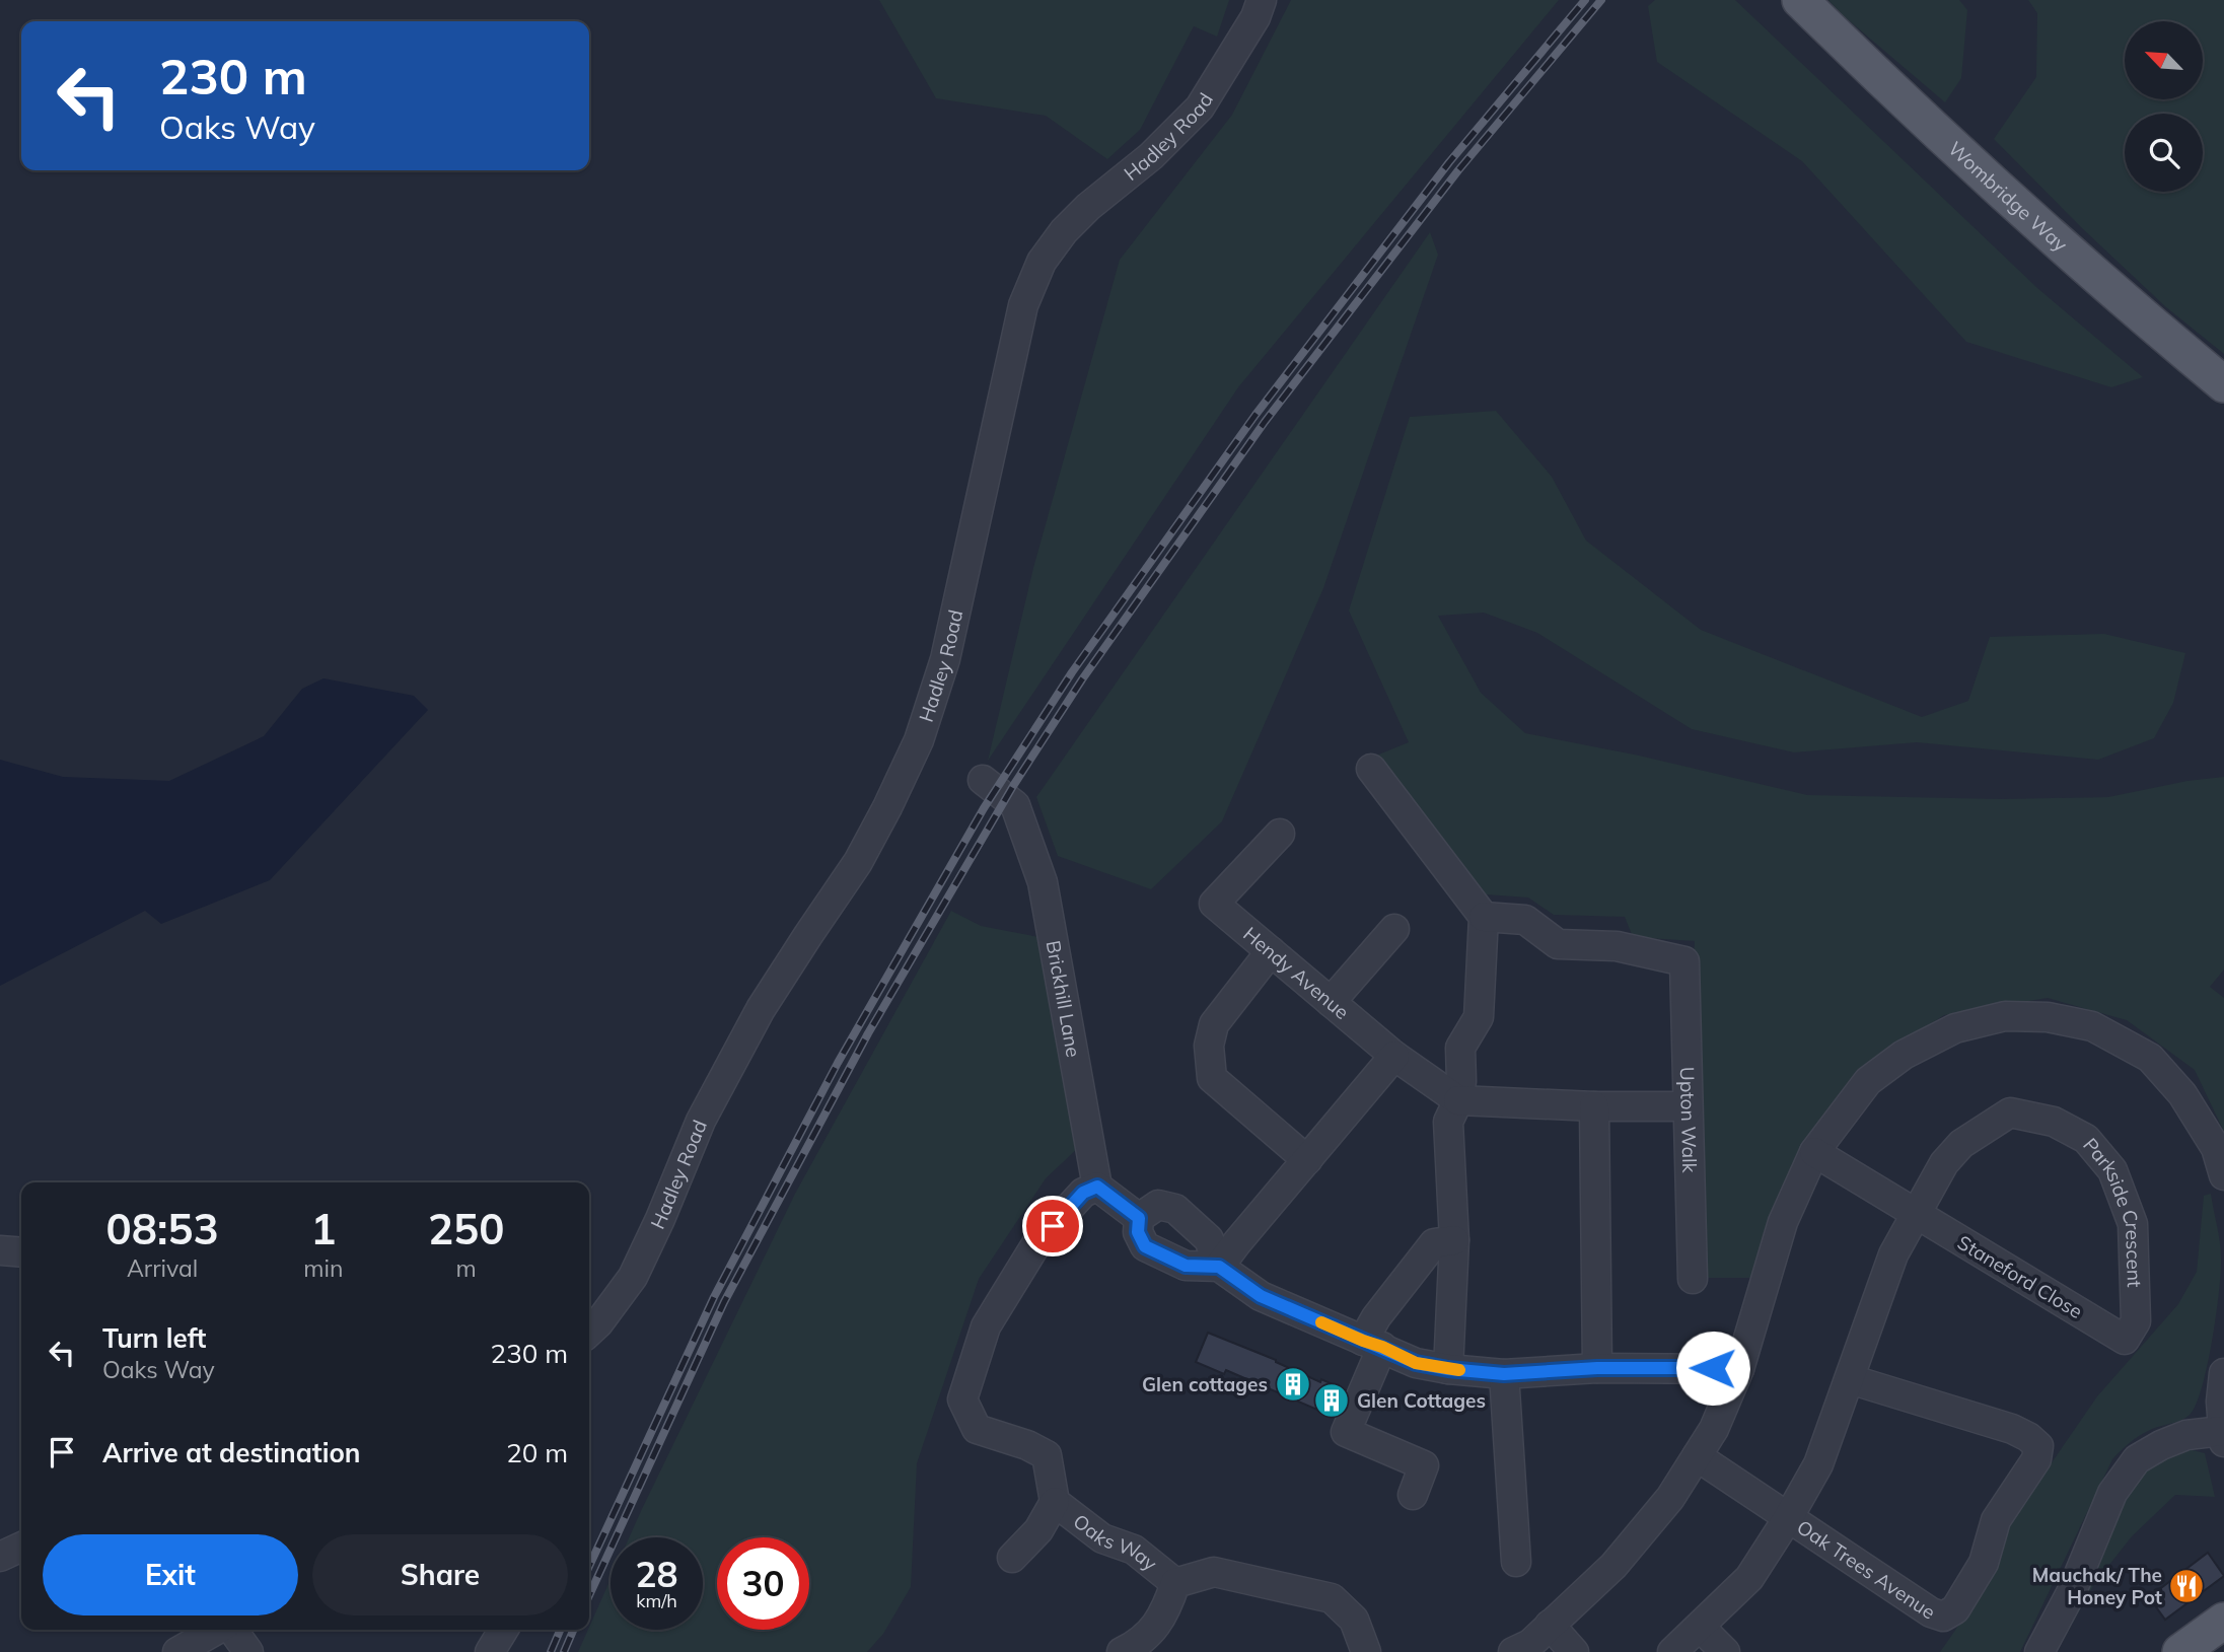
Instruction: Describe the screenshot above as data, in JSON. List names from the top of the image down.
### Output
{
  "streets": {
    "main road": ["Wombridge Way"],
    "street": [
      "Hadley Road",
      "Hendy Avenue",
      "Brickhill Lane",
      "Upton Walk",
      "Parkside Crescent",
      "Staneford Close",
      "Oaks Way",
      "Oak Trees Avenue"
    ]
  },
  "crossings": [
    ["Brickhill Lane", "Oaks Way"],
    ["Parkside Crescent", "Staneford Close"],
    ["Parkside Crescent", "Oak Trees Avenue"]
  ],
  "places": {
    "building": ["Glen cottages", "Glen Cottages"],
    "restaurant": ["Mauchak/ The Honey Pot"]
  },
  "north": "top left",
  "page": {
    "turn": ["230 m", "Oaks Way"],
    "eta": [
      "08:53",
      "Arrival",
      "1",
      "min",
      "250",
      "m"
    ],
    "list": [
      {
        "name": "Turn left",
        "note": "Oaks Way",
        "value": "230 m"
      },
      {
        "name": "Arrive at destination",
        "value": "20 m"
      }
    ],
    "buttons": ["Exit", "Share"],
    "speed": "28 km/h",
    "limit": "30"
  }
}
